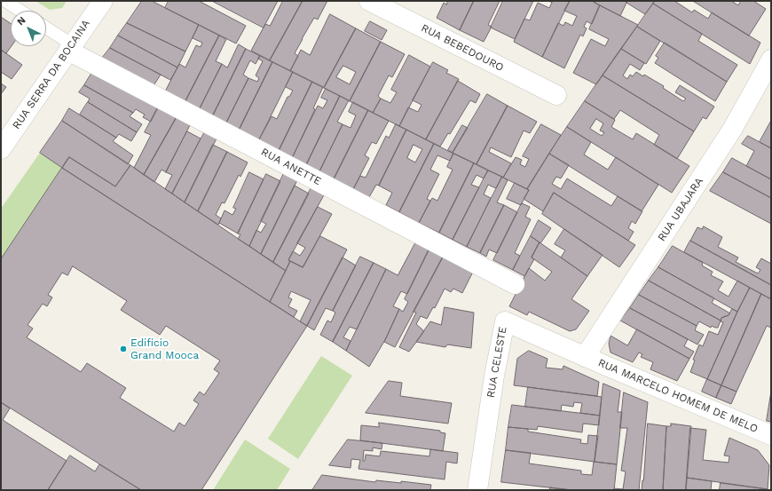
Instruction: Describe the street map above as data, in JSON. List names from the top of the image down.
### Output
{
  "streets": {
    "street": [
      "RUA BEBEDOURO",
      "RUA SERRA DA BOCAINA",
      "RUA ANETTE",
      "RUA UBAJARA",
      "RUA CELESTE",
      "RUA MARCELO HOMEM DE MELO"
    ]
  },
  "crossings": [
    ["RUA SERRA DA BOCAINA", "RUA ANETTE"],
    ["RUA UBAJARA", "RUA CELESTE"],
    ["RUA UBAJARA", "RUA MARCELO HOMEM DE MELO"],
    ["RUA CELESTE", "RUA MARCELO HOMEM DE MELO"]
  ],
  "places": ["Edifício Grand Mooca"],
  "north": "top left"
}
